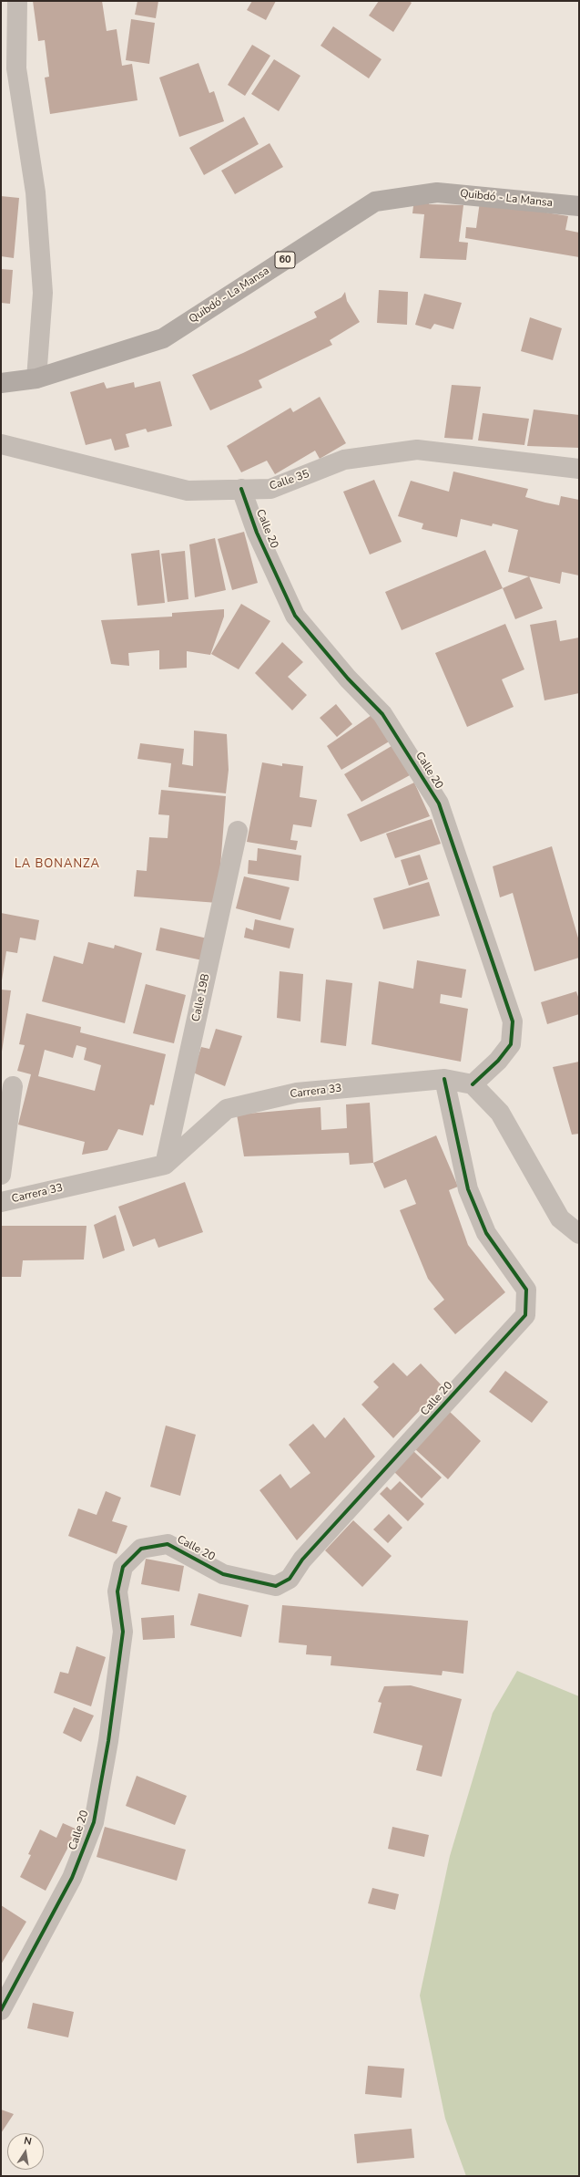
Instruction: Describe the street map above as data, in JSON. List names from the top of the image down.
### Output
{
  "streets": {
    "main road": ["Quibdó - La Mansa", "60"],
    "street": [
      "Calle 35",
      "Calle 20",
      "Calle 19B",
      "Carrera 33"
    ]
  },
  "crossings": [
    ["Calle 35", "Calle 20"],
    ["Calle 20", "Carrera 33"],
    ["Calle 19B", "Carrera 33"]
  ],
  "districts": ["LA BONANZA"],
  "north": "top"
}
